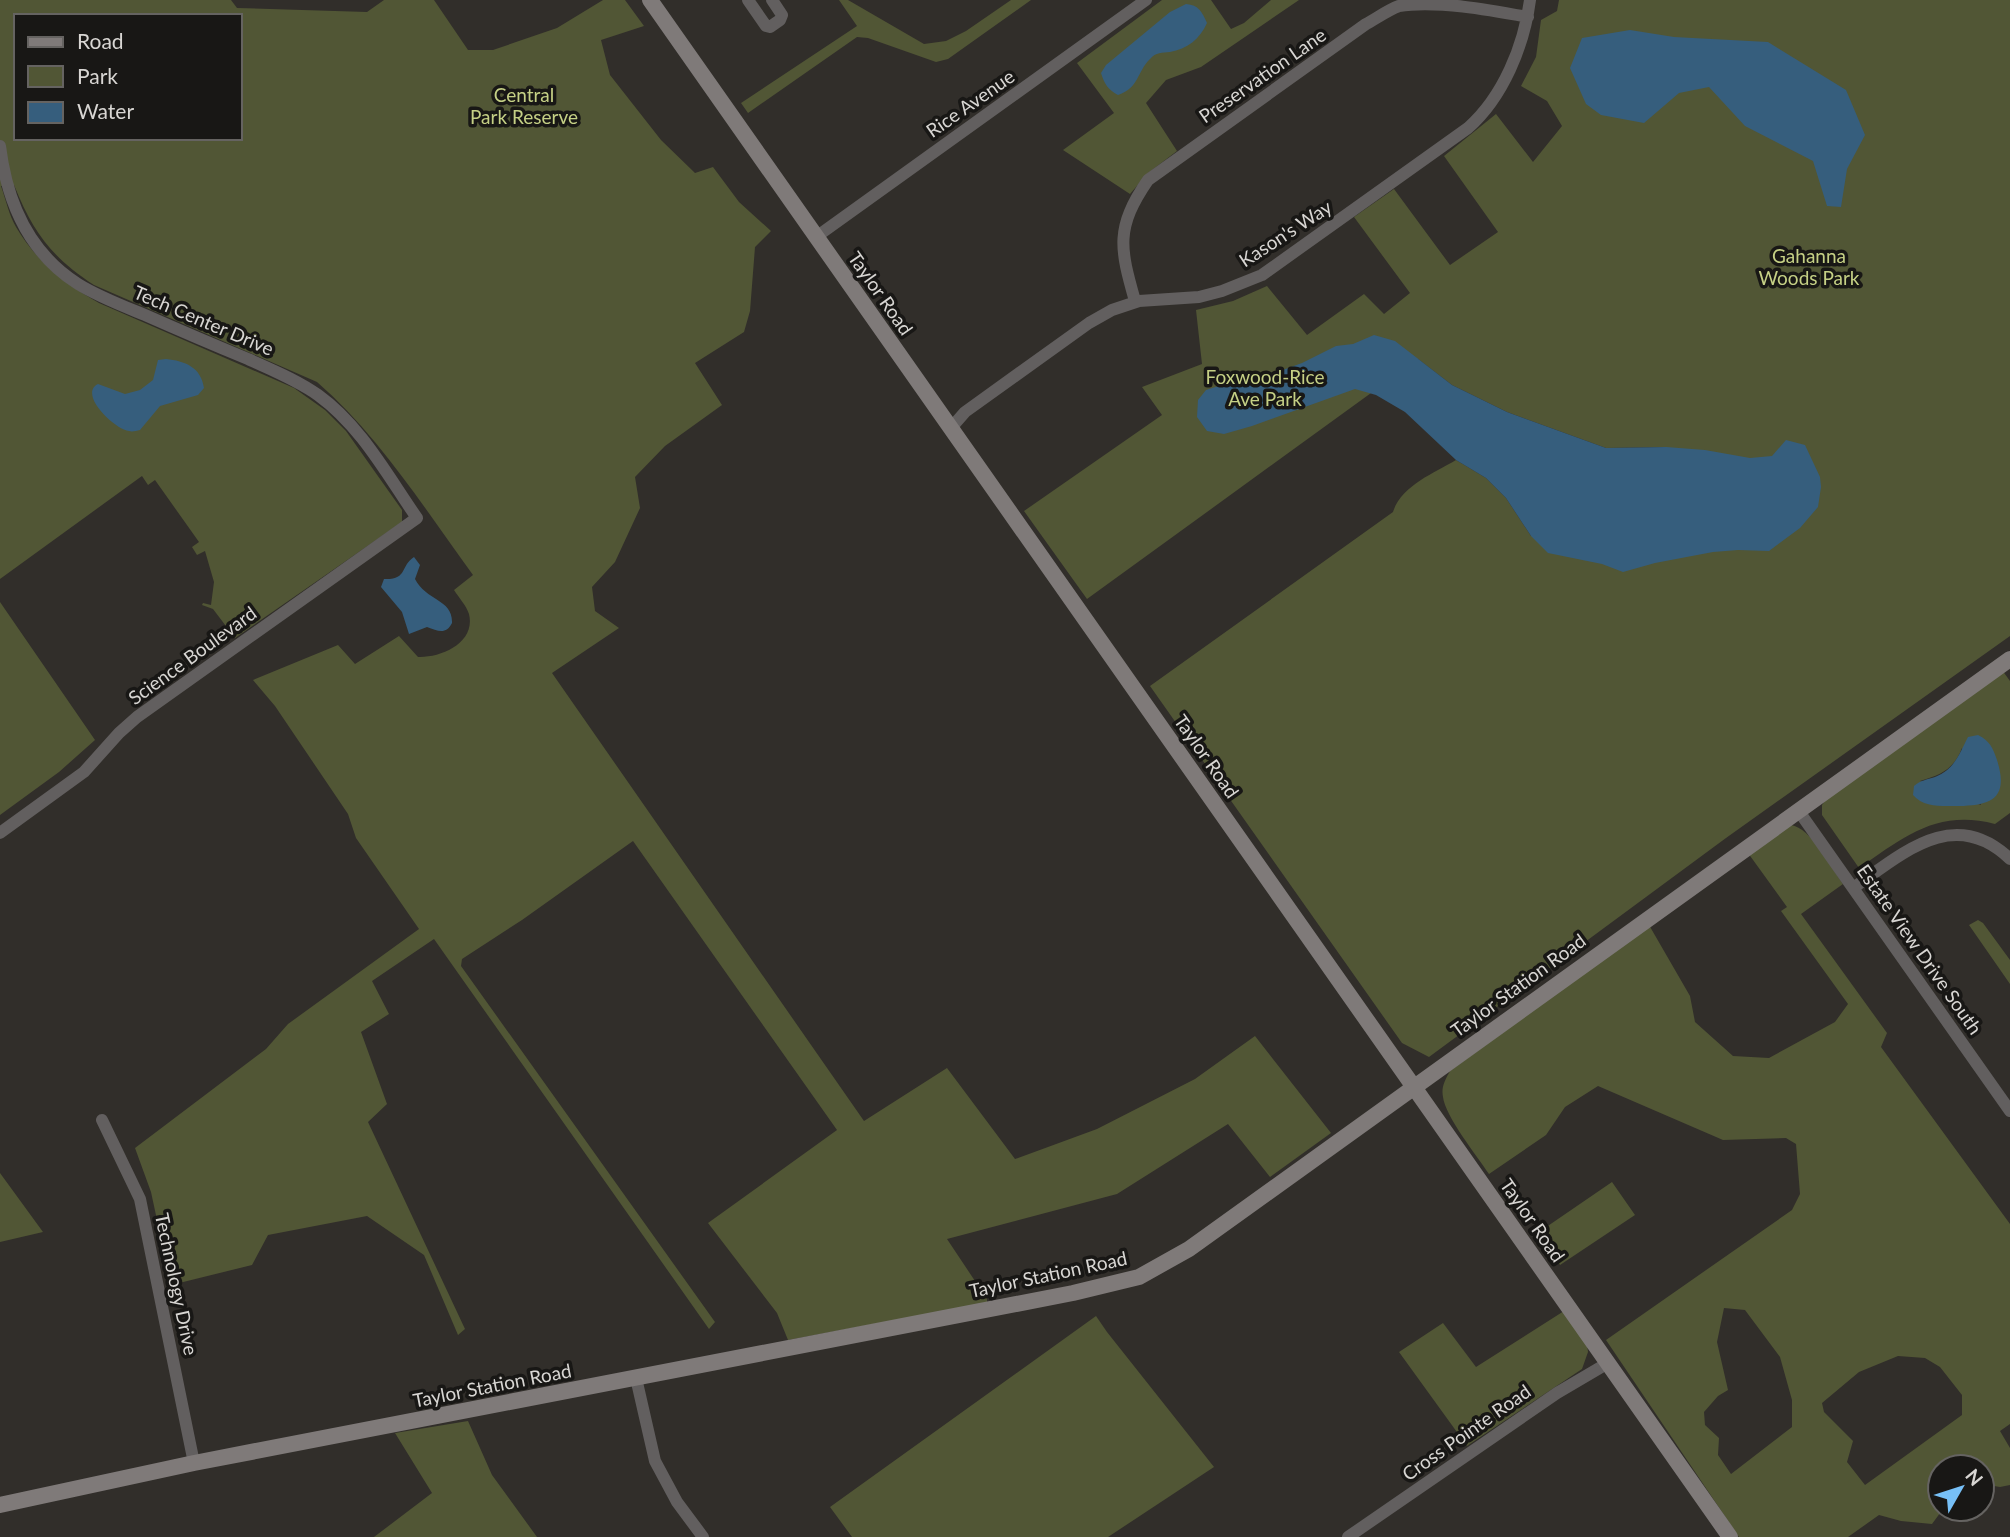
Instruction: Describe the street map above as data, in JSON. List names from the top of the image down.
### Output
{
  "streets": {
    "main road": ["Taylor Road", "Taylor Station Road"],
    "street": [
      "Preservation Lane",
      "Rice Avenue",
      "Kason's Way",
      "Tech Center Drive",
      "Science Boulevard",
      "Estate View Drive South",
      "Technology Drive",
      "Cross Pointe Road"
    ]
  },
  "crossings": [
    ["Preservation Lane", "Kason's Way"],
    ["Rice Avenue", "Taylor Road"],
    ["Kason's Way", "Taylor Road"],
    ["Taylor Road", "Taylor Station Road"],
    ["Taylor Road", "Cross Pointe Road"],
    ["Tech Center Drive", "Science Boulevard"],
    ["Estate View Drive South", "Taylor Station Road"],
    ["Taylor Station Road", "Technology Drive"]
  ],
  "parks": ["Central Park Reserve", "Gahanna Woods Park", "Foxwood-Rice Ave Park"],
  "legend": ["Road", "Park", "Water"],
  "north": "top right"
}
